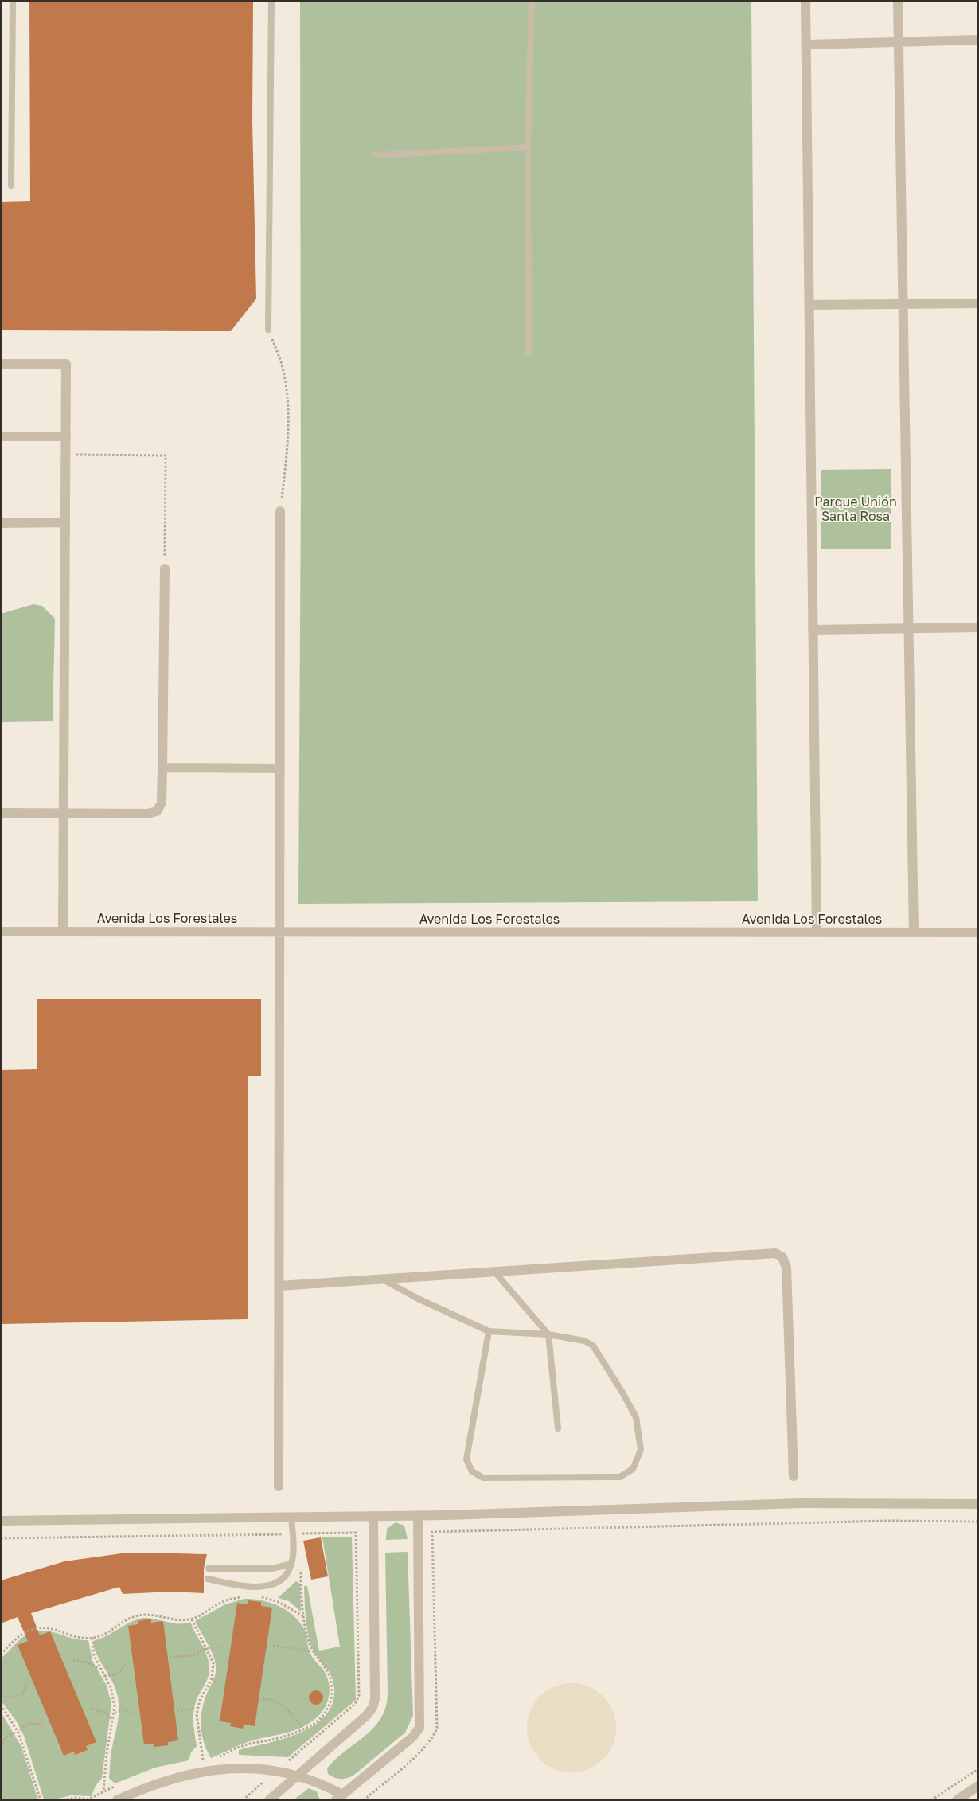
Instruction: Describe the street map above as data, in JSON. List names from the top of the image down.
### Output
{
  "streets": {
    "street": ["Avenida Los Forestales"]
  },
  "parks": ["Parque Unión Santa Rosa"]
}
